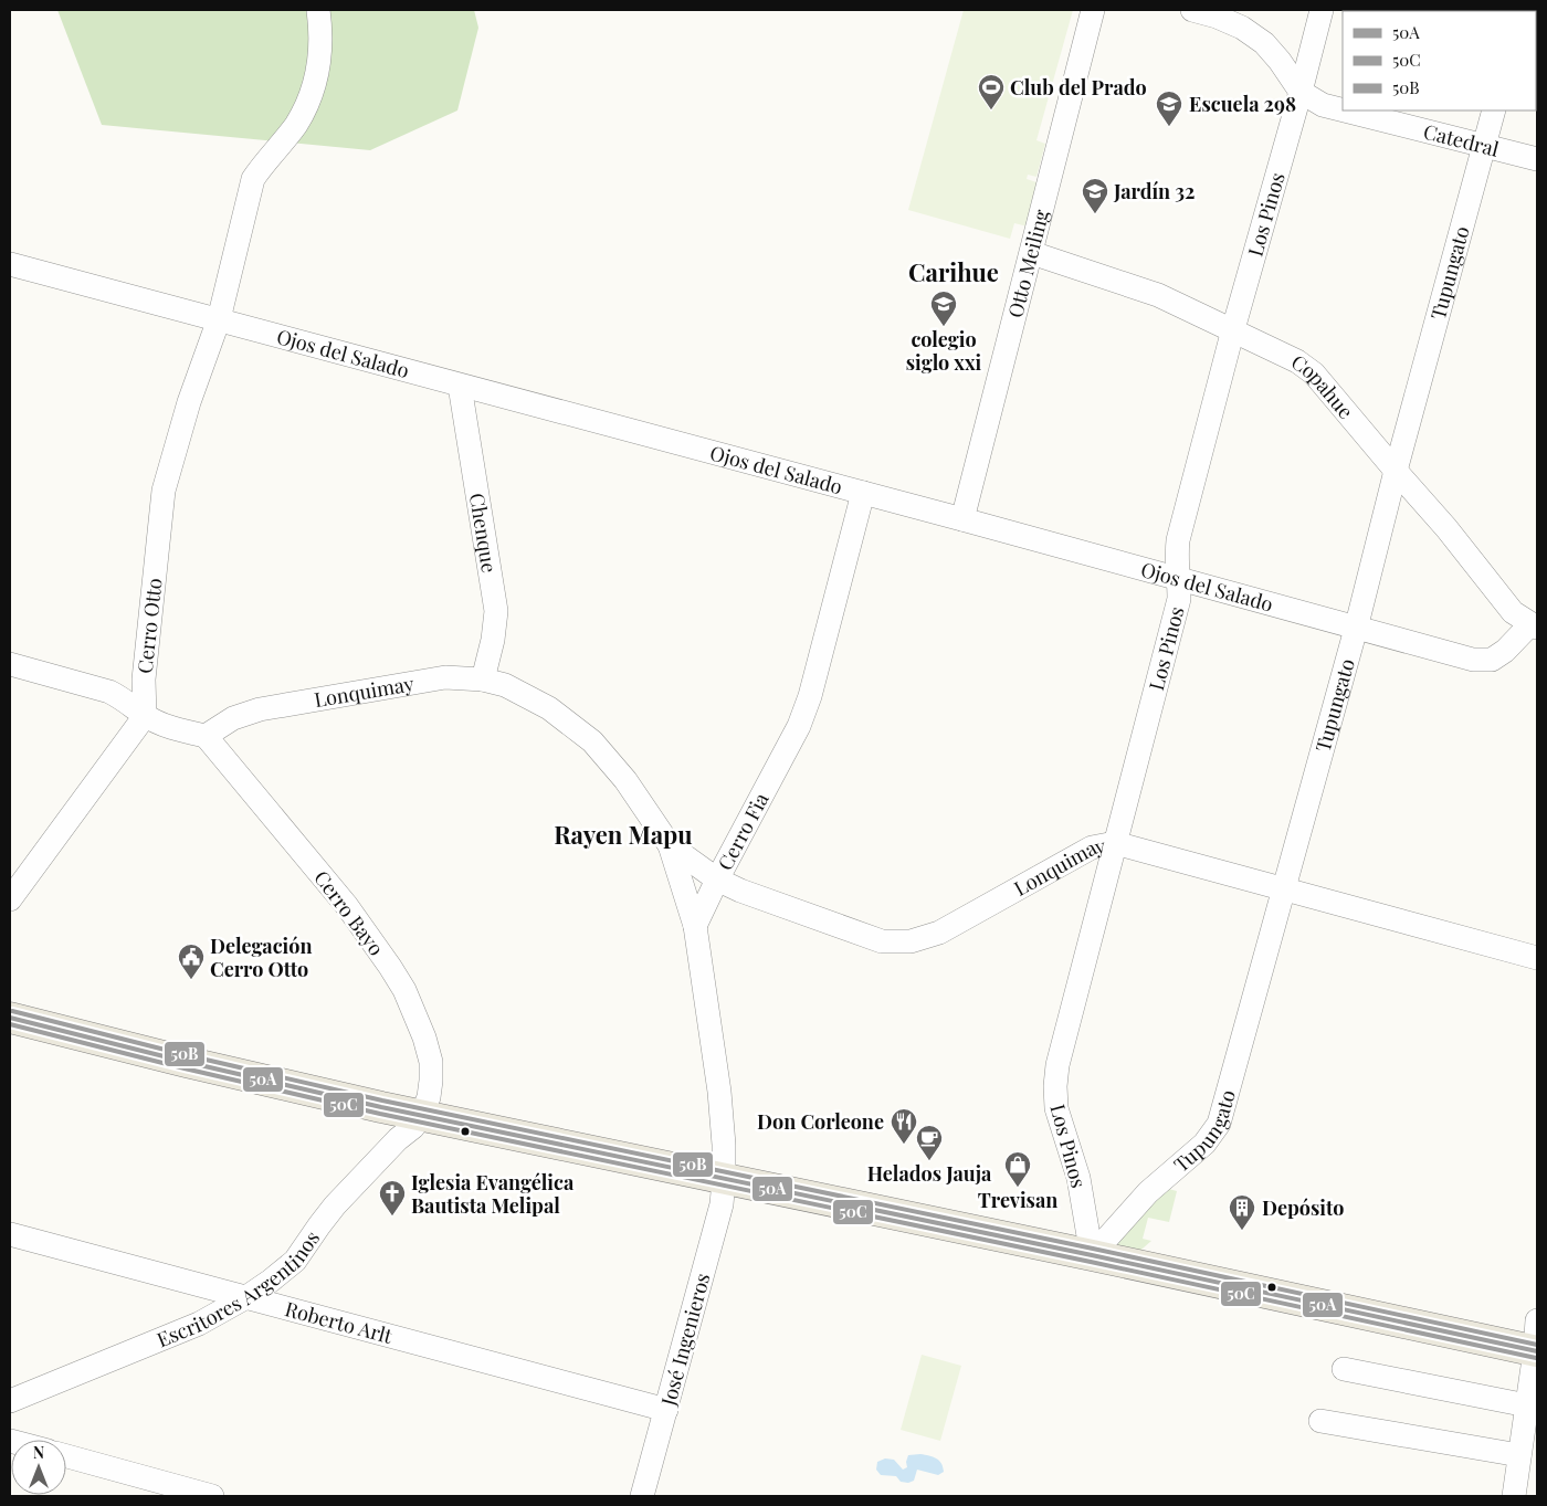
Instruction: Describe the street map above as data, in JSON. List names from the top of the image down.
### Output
{
  "streets": {
    "street": [
      "Catedral",
      "Los Pinos",
      "Otto Meiling",
      "Tupungato",
      "Ojos del Salado",
      "Copahue",
      "Chenque",
      "Cerro Otto",
      "Lonquimay",
      "Cerro Fia",
      "Cerro Bayo",
      "Escritores Argentinos",
      "Roberto Arlt",
      "José Ingenieros"
    ]
  },
  "crossings": [
    ["Catedral", "Los Pinos"],
    ["Catedral", "Tupungato"],
    ["Los Pinos", "Tupungato"],
    ["Los Pinos", "Ojos del Salado"],
    ["Los Pinos", "Copahue"],
    ["Los Pinos", "Lonquimay"],
    ["Otto Meiling", "Ojos del Salado"],
    ["Otto Meiling", "Copahue"],
    ["Tupungato", "Ojos del Salado"],
    ["Tupungato", "Copahue"],
    ["Tupungato", "Lonquimay"],
    ["Ojos del Salado", "Copahue"],
    ["Ojos del Salado", "Chenque"],
    ["Ojos del Salado", "Cerro Otto"],
    ["Ojos del Salado", "Cerro Fia"],
    ["Chenque", "Lonquimay"],
    ["Lonquimay", "Cerro Fia"],
    ["Lonquimay", "Cerro Bayo"],
    ["Cerro Bayo", "Escritores Argentinos"],
    ["Escritores Argentinos", "Roberto Arlt"],
    ["Roberto Arlt", "José Ingenieros"]
  ],
  "districts": ["Carihue", "Rayen Mapu"],
  "places": {
    "sports": ["Club del Prado"],
    "school or university": ["Escuela 298", "Jardín 32", "colegio siglo xxi"],
    "public building": ["Delegación Cerro Otto"],
    "restaurant": ["Don Corleone"],
    "cafe": ["Helados Jauja"],
    "shop": ["Trevisan"],
    "church": ["Iglesia Evangélica Bautista Melipal"],
    "building": ["Depósito"]
  },
  "lines": ["transit line 50B", "transit line 50A", "transit line 50C"],
  "legend": ["50A", "50C", "50B"],
  "north": "top"
}
